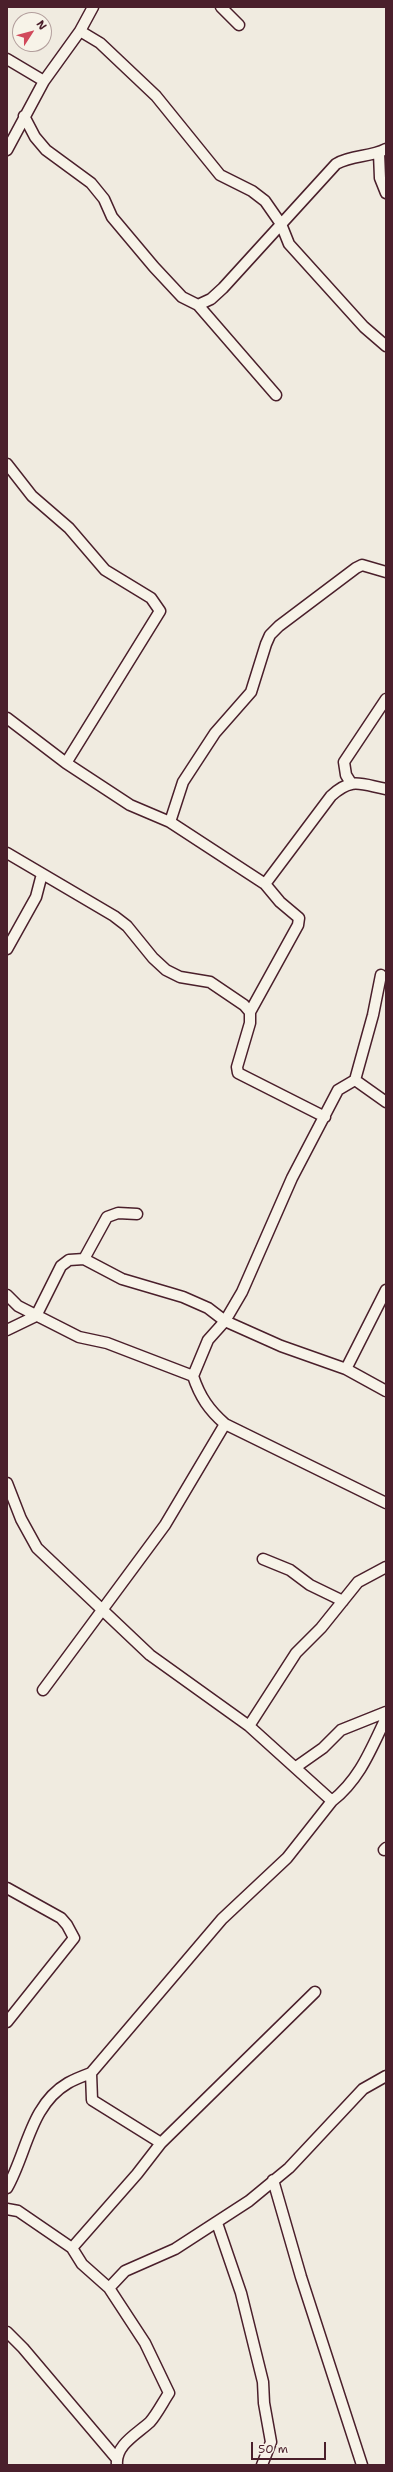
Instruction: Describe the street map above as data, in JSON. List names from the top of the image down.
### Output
{
  "scale_bar": "50 m",
  "north": "top right"
}
